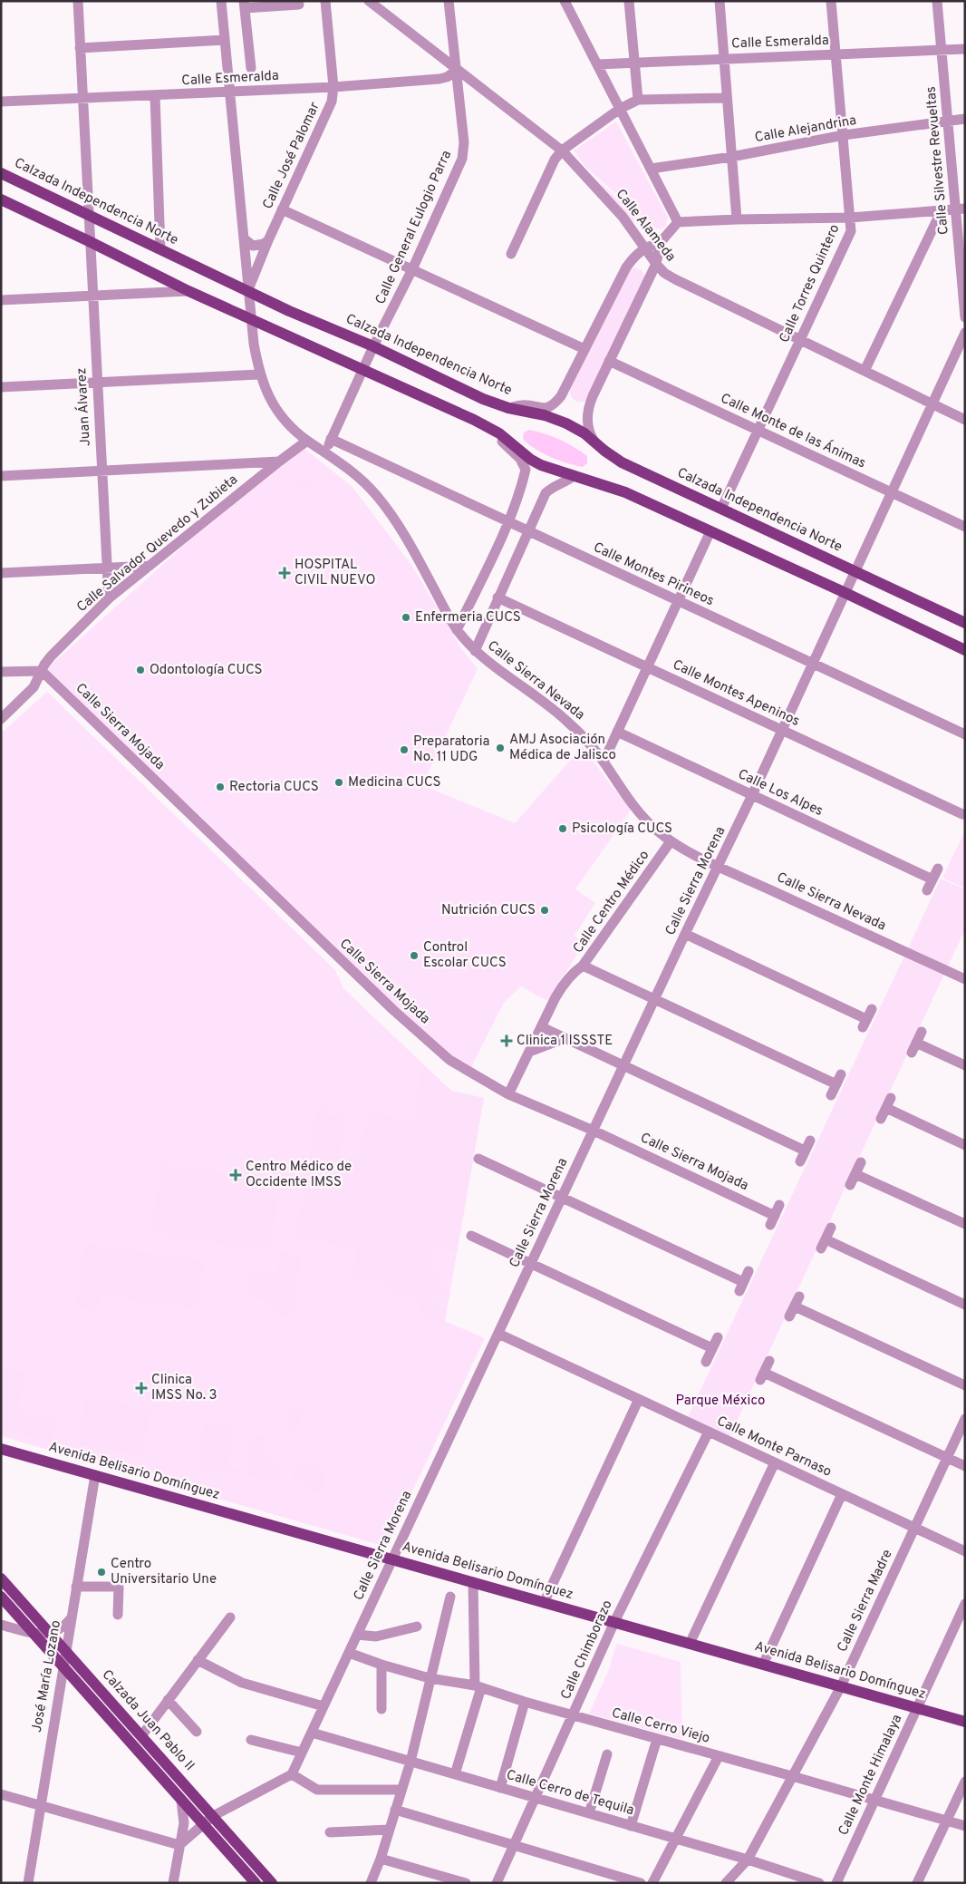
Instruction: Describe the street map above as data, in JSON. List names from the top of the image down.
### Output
{
  "streets": {
    "main road": ["Calzada Independencia Norte", "Avenida Belisario Domínguez", "Calzada Juan Pablo II"],
    "street": [
      "Calle Esmeralda",
      "Calle Alejandrina",
      "Calle José Palomar",
      "Calle Silvestre Revueltas",
      "Calle Alameda",
      "Calle General Eulogio Parra",
      "Calle Torres Quintero",
      "Juan Álvarez",
      "Calle Monte de las Ánimas",
      "Calle Salvador Quevedo y Zubieta",
      "Calle Montes Pirineos",
      "Calle Sierra Nevada",
      "Calle Montes Apeninos",
      "Calle Sierra Mojada",
      "Calle Los Alpes",
      "Calle Sierra Morena",
      "Calle Centro Médico",
      "Calle Monte Parnaso",
      "Calle Sierra Madre",
      "Calle Chimborazo",
      "José María Lozano",
      "Calle Cerro Viejo",
      "Calle Monte Himalaya",
      "Calle Cerro de Tequila"
    ]
  },
  "crossings": [
    ["Calle Esmeralda", "Calle José Palomar"],
    ["Calle Esmeralda", "Calle Silvestre Revueltas"],
    ["Calle Esmeralda", "Calle Alameda"],
    ["Calle Esmeralda", "Calle General Eulogio Parra"],
    ["Calle Esmeralda", "Calle Torres Quintero"],
    ["Calle Esmeralda", "Juan Álvarez"],
    ["Calle Esmeralda", "Calle Sierra Nevada"],
    ["Calle Alejandrina", "Calle Silvestre Revueltas"],
    ["Calle Alejandrina", "Calle Torres Quintero"],
    ["Calle José Palomar", "Calzada Independencia Norte"],
    ["Calle José Palomar", "Calle Sierra Nevada"],
    ["Calzada Independencia Norte", "Calle General Eulogio Parra"],
    ["Calzada Independencia Norte", "Calle Torres Quintero"],
    ["Calzada Independencia Norte", "Juan Álvarez"],
    ["Calzada Independencia Norte", "Calle Sierra Nevada"],
    ["Calzada Independencia Norte", "Calle Sierra Morena"],
    ["Calle Alameda", "Calle General Eulogio Parra"],
    ["Calle Alameda", "Calle Torres Quintero"],
    ["Calle General Eulogio Parra", "Calle Montes Pirineos"],
    ["Calle General Eulogio Parra", "Calle Sierra Nevada"],
    ["Calle Torres Quintero", "Calle Monte de las Ánimas"],
    ["Juan Álvarez", "Calle Salvador Quevedo y Zubieta"],
    ["Calle Salvador Quevedo y Zubieta", "Calle Sierra Nevada"],
    ["Calle Salvador Quevedo y Zubieta", "Calle Sierra Mojada"],
    ["Calle Montes Pirineos", "Calle Sierra Morena"],
    ["Calle Sierra Nevada", "Calle Sierra Morena"],
    ["Calle Sierra Nevada", "Calle Centro Médico"],
    ["Calle Montes Apeninos", "Calle Sierra Morena"],
    ["Calle Sierra Mojada", "Calle Sierra Morena"],
    ["Calle Sierra Mojada", "Calle Centro Médico"],
    ["Calle Los Alpes", "Calle Sierra Morena"],
    ["Calle Sierra Morena", "Calle Monte Parnaso"],
    ["Calle Sierra Morena", "Avenida Belisario Domínguez"],
    ["Calle Sierra Morena", "Calle Cerro Viejo"],
    ["Calle Sierra Morena", "Calle Cerro de Tequila"],
    ["Calle Monte Parnaso", "Calle Sierra Madre"],
    ["Calle Monte Parnaso", "Calle Chimborazo"],
    ["Avenida Belisario Domínguez", "Calle Sierra Madre"],
    ["Avenida Belisario Domínguez", "Calle Chimborazo"],
    ["Avenida Belisario Domínguez", "José María Lozano"],
    ["Avenida Belisario Domínguez", "Calle Monte Himalaya"],
    ["Calle Sierra Madre", "Calle Cerro Viejo"],
    ["Calle Sierra Madre", "Calle Cerro de Tequila"],
    ["Calle Chimborazo", "Calle Cerro Viejo"],
    ["Calle Chimborazo", "Calle Cerro de Tequila"],
    ["José María Lozano", "Calzada Juan Pablo II"],
    ["Calle Cerro Viejo", "Calle Monte Himalaya"]
  ],
  "parks": ["Parque México"],
  "places": {
    "health": [
      "HOSPITAL CIVIL NUEVO",
      "Clinica 1 ISSSTE",
      "Centro Médico de Occidente IMSS",
      "Clinica IMSS No. 3"
    ],
    "other": [
      "Enfermeria CUCS",
      "Odontología CUCS",
      "AMJ Asociación Médica de Jalisco",
      "Preparatoria No. 11 UDG",
      "Medicina CUCS",
      "Rectoria CUCS",
      "Psicología CUCS",
      "Nutrición CUCS",
      "Control Escolar CUCS",
      "Centro Universitario Une"
    ]
  }
}
